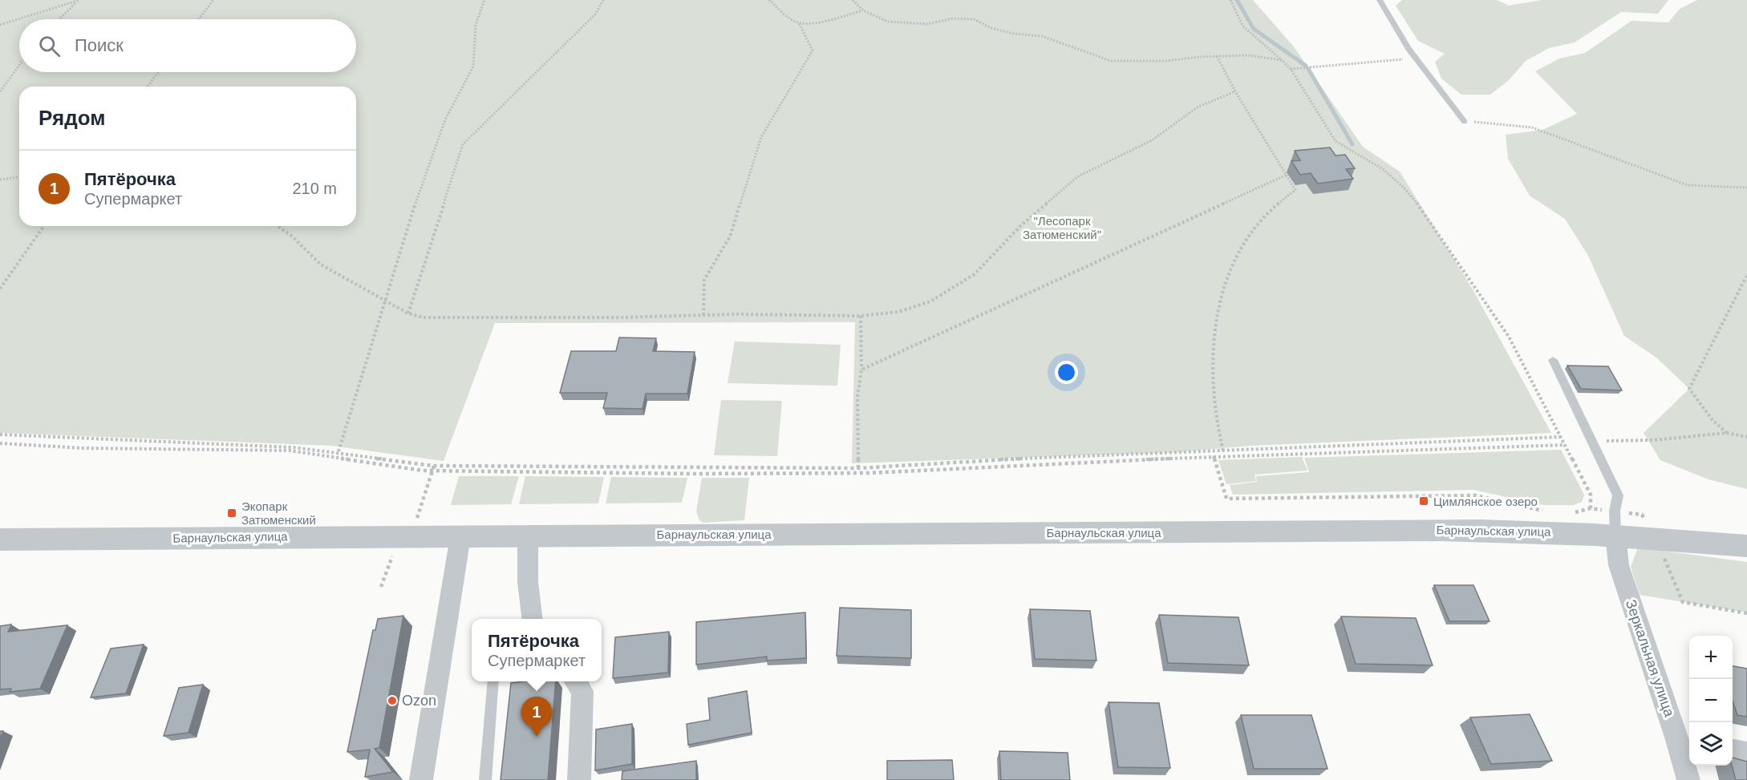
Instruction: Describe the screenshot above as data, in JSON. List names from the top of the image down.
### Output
{
  "streets": {
    "street": ["Барнаульская улица", "Зеркальная улица"]
  },
  "crossings": [
    ["Барнаульская улица", "Зеркальная улица"]
  ],
  "parks": ["\"Лесопарк Затюменский\""],
  "places": {
    "transit": ["Цимлянское озеро", "Экопарк Затюменский"],
    "other": ["Ozon"]
  },
  "page": {
    "search": "Поиск",
    "heading": "Рядом",
    "list": [
      {
        "mark": "1",
        "name": "Пятёрочка",
        "note": "Супермаркет",
        "value": "210 m"
      }
    ],
    "popup": ["Пятёрочка", "Супермаркет"],
    "map_buttons": ["+", "−"],
    "pins": "1"
  }
}
